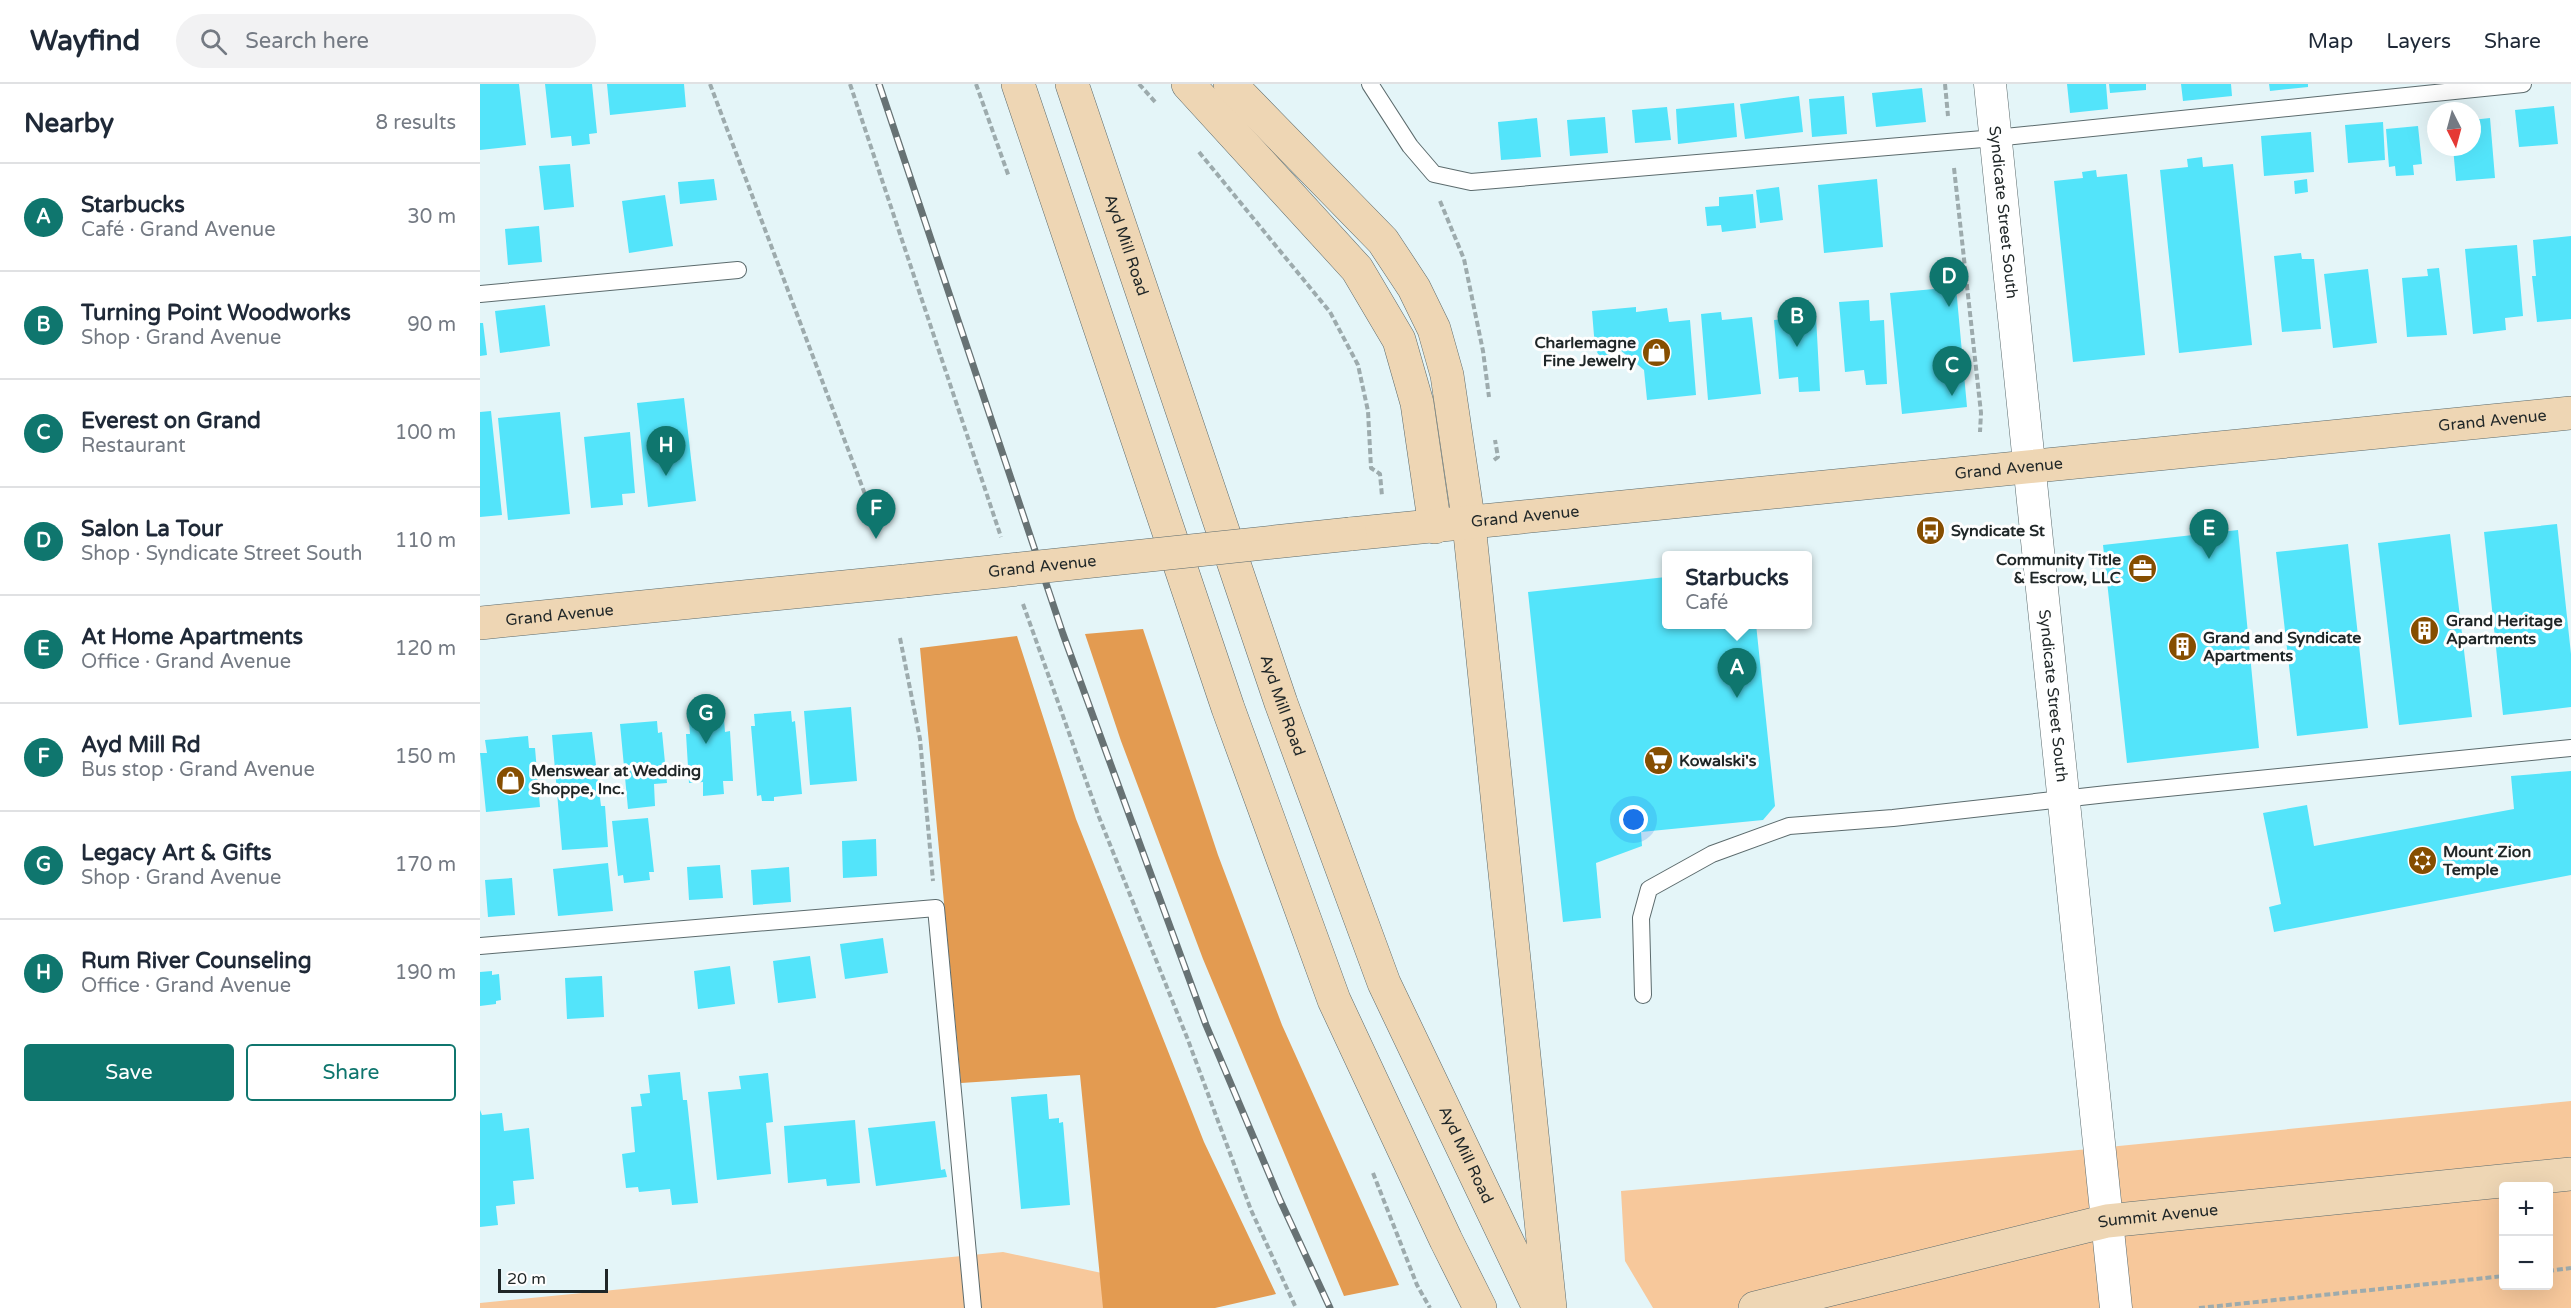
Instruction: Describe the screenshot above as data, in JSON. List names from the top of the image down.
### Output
{
  "streets": {
    "main road": ["Ayd Mill Road", "Grand Avenue", "Summit Avenue"],
    "street": ["Syndicate Street South"]
  },
  "crossings": [
    ["Syndicate Street South", "Grand Avenue"],
    ["Syndicate Street South", "Summit Avenue"]
  ],
  "places": {
    "shop": ["Charlemagne Fine Jewelry", "Menswear at Wedding Shoppe, Inc."],
    "bus stop": ["Syndicate St"],
    "office": ["Community Title & Escrow, LLC"],
    "building": ["Grand Heritage Apartments", "Grand and Syndicate Apartments"],
    "supermarket": ["Kowalski's"],
    "synagogue": ["Mount Zion Temple"]
  },
  "scale_bar": "20 m",
  "north": "bottom",
  "page": {
    "header": "Wayfind",
    "search": "Search here",
    "nav": ["Map", "Layers", "Share"],
    "heading": ["Nearby", "8 results"],
    "list": [
      {
        "mark": "A",
        "name": "Starbucks",
        "note": "Café · Grand Avenue",
        "value": "30 m"
      },
      {
        "mark": "B",
        "name": "Turning Point Woodworks",
        "note": "Shop · Grand Avenue",
        "value": "90 m"
      },
      {
        "mark": "C",
        "name": "Everest on Grand",
        "note": "Restaurant",
        "value": "100 m"
      },
      {
        "mark": "D",
        "name": "Salon La Tour",
        "note": "Shop · Syndicate Street South",
        "value": "110 m"
      },
      {
        "mark": "E",
        "name": "At Home Apartments",
        "note": "Office · Grand Avenue",
        "value": "120 m"
      },
      {
        "mark": "F",
        "name": "Ayd Mill Rd",
        "note": "Bus stop · Grand Avenue",
        "value": "150 m"
      },
      {
        "mark": "G",
        "name": "Legacy Art & Gifts",
        "note": "Shop · Grand Avenue",
        "value": "170 m"
      },
      {
        "mark": "H",
        "name": "Rum River Counseling",
        "note": "Office · Grand Avenue",
        "value": "190 m"
      }
    ],
    "pins": [
      "D",
      "B",
      "C",
      "H",
      "F",
      "E",
      "A",
      "G"
    ],
    "popup": ["Starbucks", "Café"],
    "buttons": ["Save", "Share"],
    "map_buttons": ["+", "−"],
    "scale": "20 m"
  }
}
